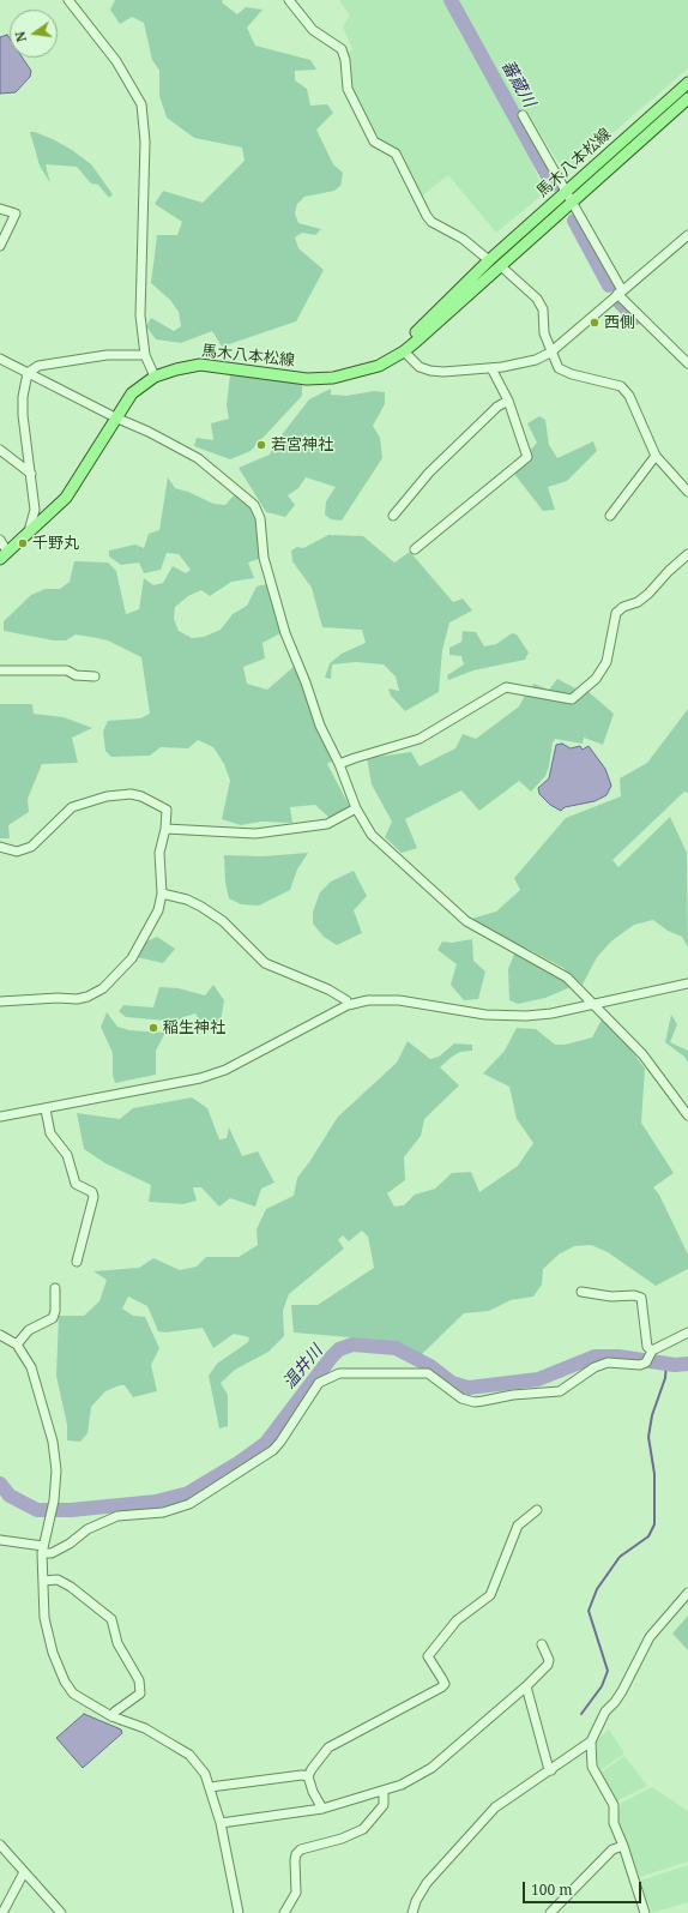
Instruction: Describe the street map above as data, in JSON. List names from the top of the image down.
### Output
{
  "streets": {
    "main road": ["馬木八本松線"]
  },
  "water": ["蕃蔵川", "温井川"],
  "places": [
    "西側",
    "若宮神社",
    "千野丸",
    "稲生神社"
  ],
  "scale_bar": "100 m",
  "north": "left"
}
